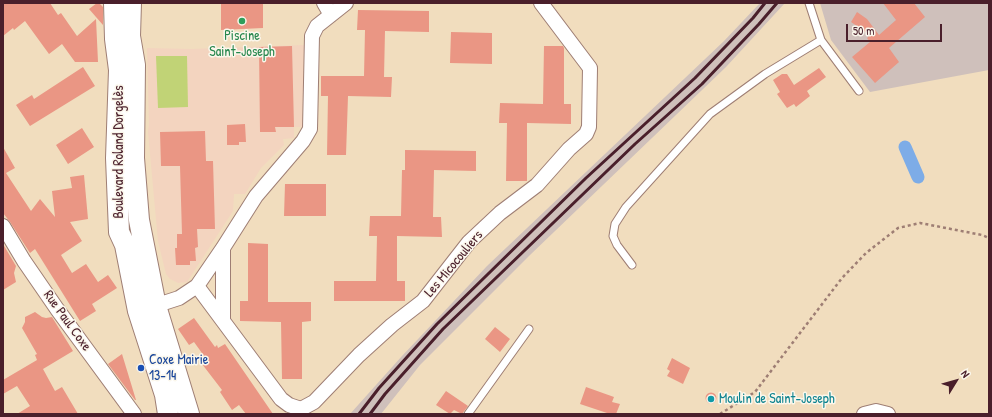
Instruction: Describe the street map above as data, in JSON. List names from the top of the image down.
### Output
{
  "streets": {
    "main road": ["Boulevard Roland Dorgelès"],
    "street": ["Les Micocouliers", "Rue Paul Coxe"]
  },
  "places": ["Piscine Saint-Joseph", "Coxe Mairie 13-14", "Moulin de Saint-Joseph"],
  "scale_bar": "50 m",
  "north": "top right"
}
